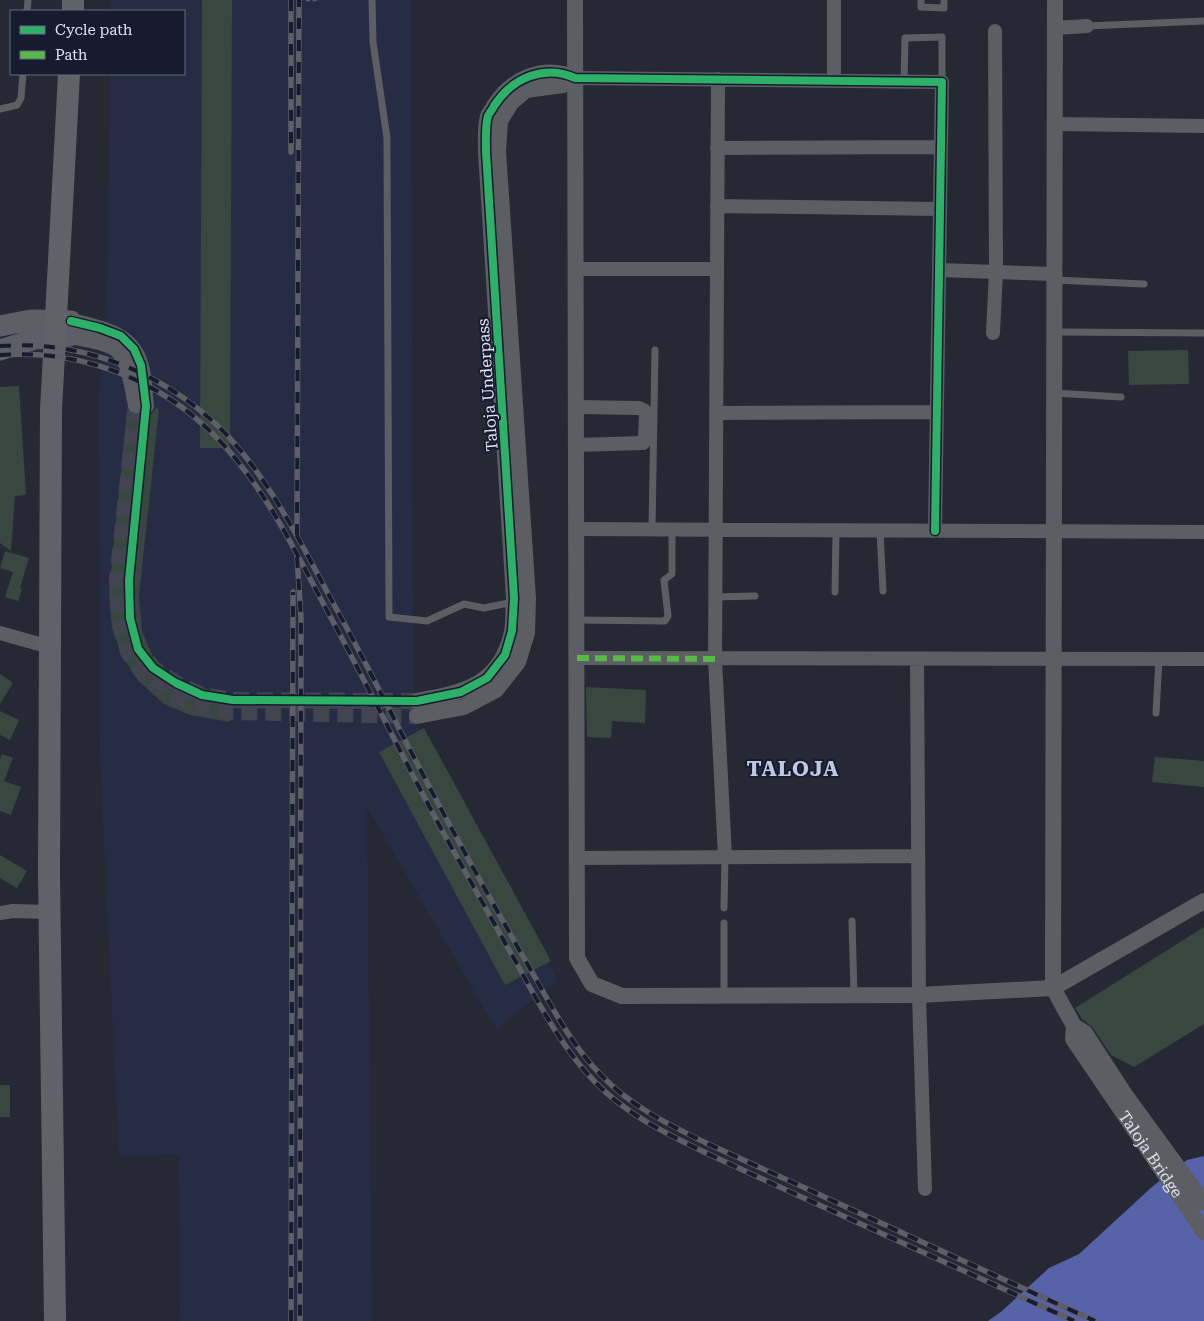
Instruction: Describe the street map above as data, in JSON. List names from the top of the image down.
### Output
{
  "streets": {
    "street": ["Taloja Underpass", "Taloja Bridge"]
  },
  "districts": ["TALOJA"],
  "legend": ["Cycle path", "Path"]
}
